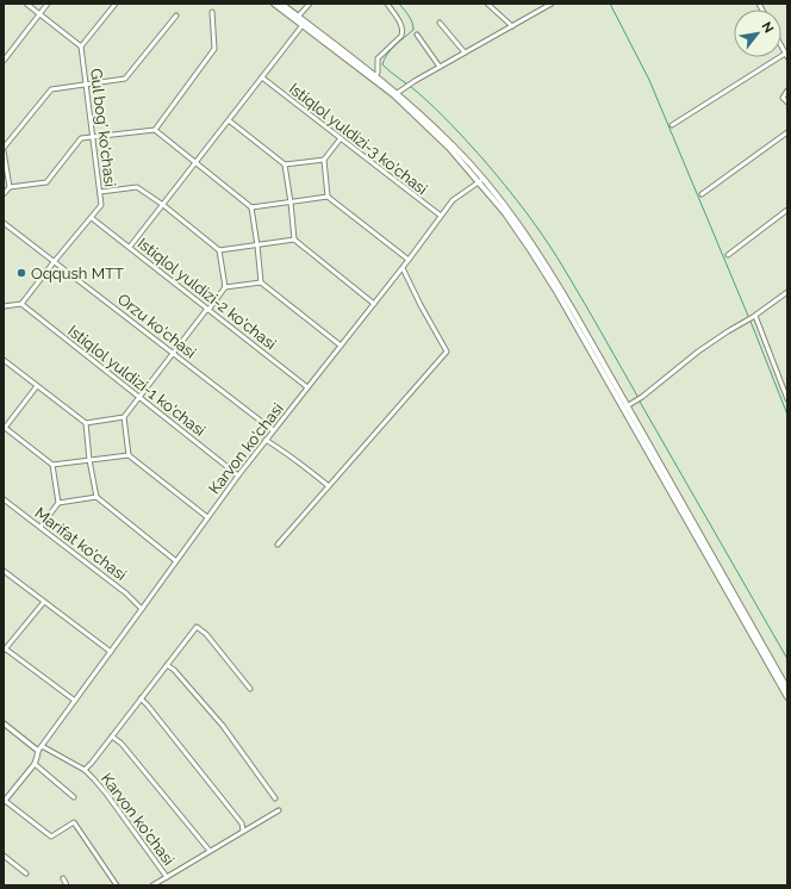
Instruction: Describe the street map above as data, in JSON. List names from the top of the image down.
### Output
{
  "streets": {
    "street": [
      "Gul bog' ko'chasi",
      "Istiqlol yuldizi-3 ko'chasi",
      "Istiqlol yuldizi-2 ko'chasi",
      "Orzu ko'chasi",
      "Istiqlol yuldizi-1 ko'chasi",
      "Karvon ko'chasi",
      "Marifat ko'chasi"
    ]
  },
  "crossings": [
    ["Gul bog' ko'chasi", "Istiqlol yuldizi-2 ko'chasi"],
    ["Gul bog' ko'chasi", "Orzu ko'chasi"],
    ["Gul bog' ko'chasi", "Istiqlol yuldizi-1 ko'chasi"],
    ["Istiqlol yuldizi-3 ko'chasi", "Karvon ko'chasi"],
    ["Istiqlol yuldizi-2 ko'chasi", "Karvon ko'chasi"],
    ["Orzu ko'chasi", "Karvon ko'chasi"],
    ["Istiqlol yuldizi-1 ko'chasi", "Karvon ko'chasi"],
    ["Karvon ko'chasi", "Marifat ko'chasi"]
  ],
  "places": ["Oqqush MTT"],
  "north": "top right"
}
